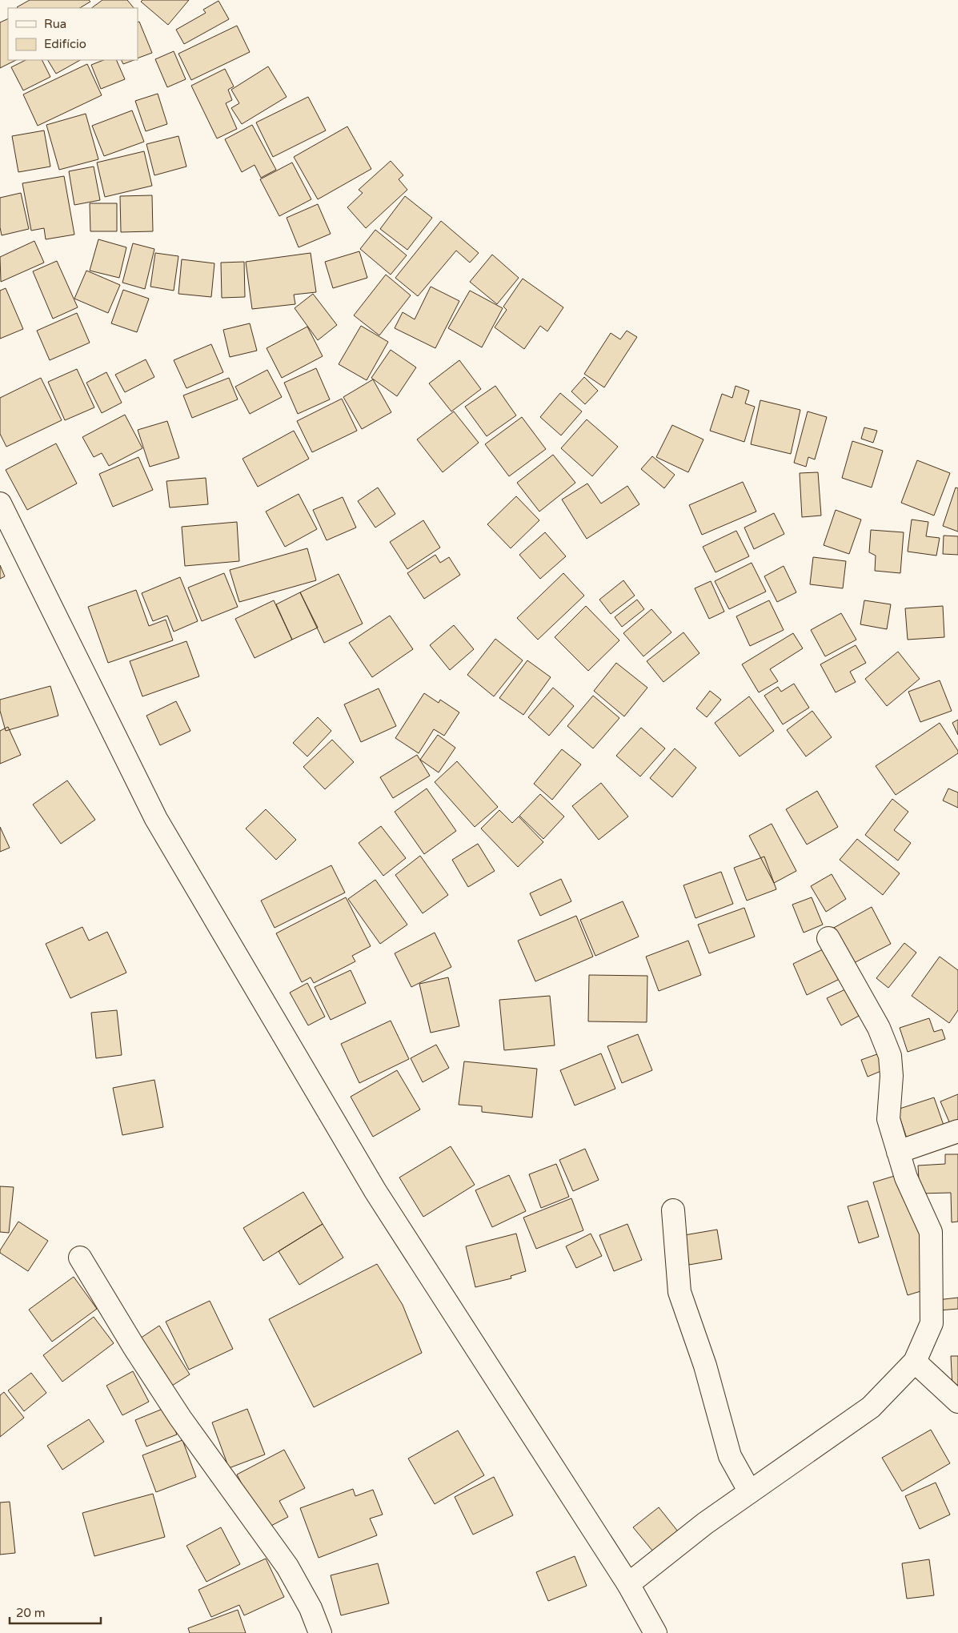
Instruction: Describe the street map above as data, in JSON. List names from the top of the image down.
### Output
{
  "legend": ["Rua", "Edifício"],
  "scale_bar": "20 m"
}
